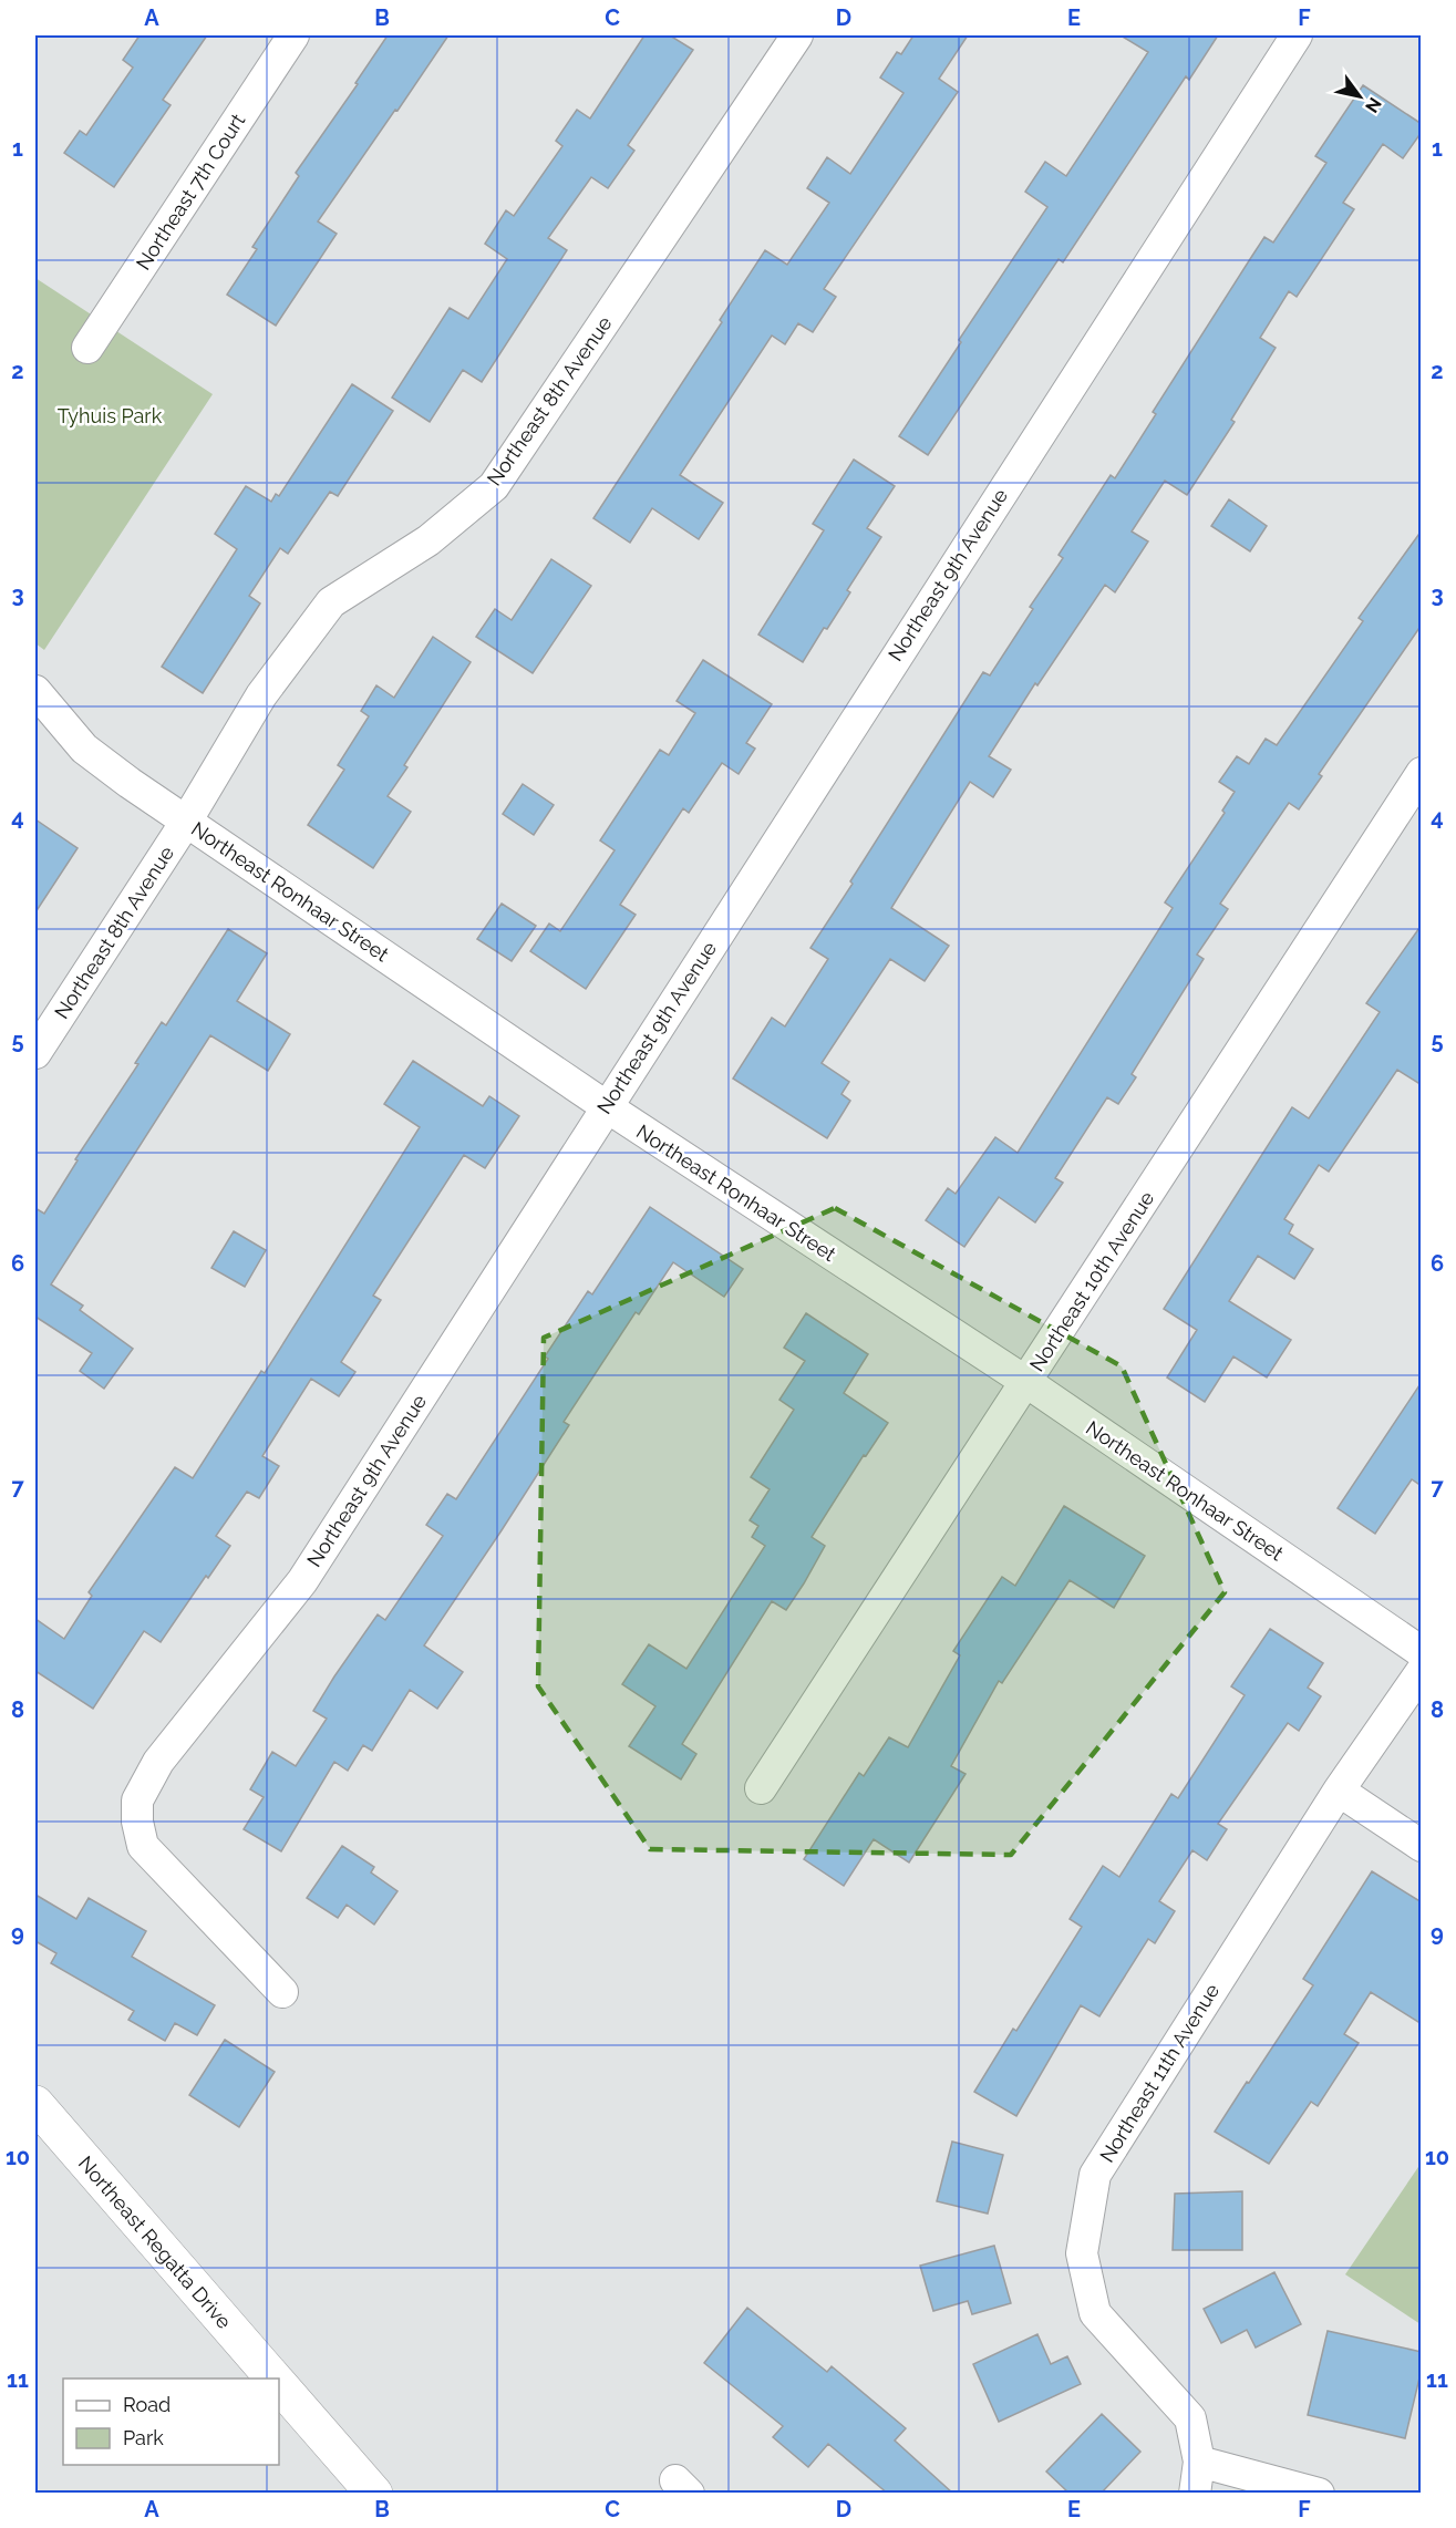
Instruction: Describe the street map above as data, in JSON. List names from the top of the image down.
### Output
{
  "streets": {
    "main road": ["Northeast Regatta Drive"],
    "street": [
      "Northeast 7th Court",
      "Northeast 8th Avenue",
      "Northeast 9th Avenue",
      "Northeast Ronhaar Street",
      "Northeast 10th Avenue",
      "Northeast 11th Avenue"
    ]
  },
  "crossings": [
    ["Northeast 8th Avenue", "Northeast Ronhaar Street"],
    ["Northeast 9th Avenue", "Northeast Ronhaar Street"],
    ["Northeast Ronhaar Street", "Northeast 10th Avenue"]
  ],
  "parks": ["Tyhuis Park"],
  "legend": ["Road", "Park"],
  "north": "bottom right",
  "grid": {
    "columns": [
      "A",
      "B",
      "C",
      "D",
      "E",
      "F"
    ],
    "rows": [
      "1",
      "2",
      "3",
      "4",
      "5",
      "6",
      "7",
      "8",
      "9",
      "10",
      "11"
    ]
  }
}
